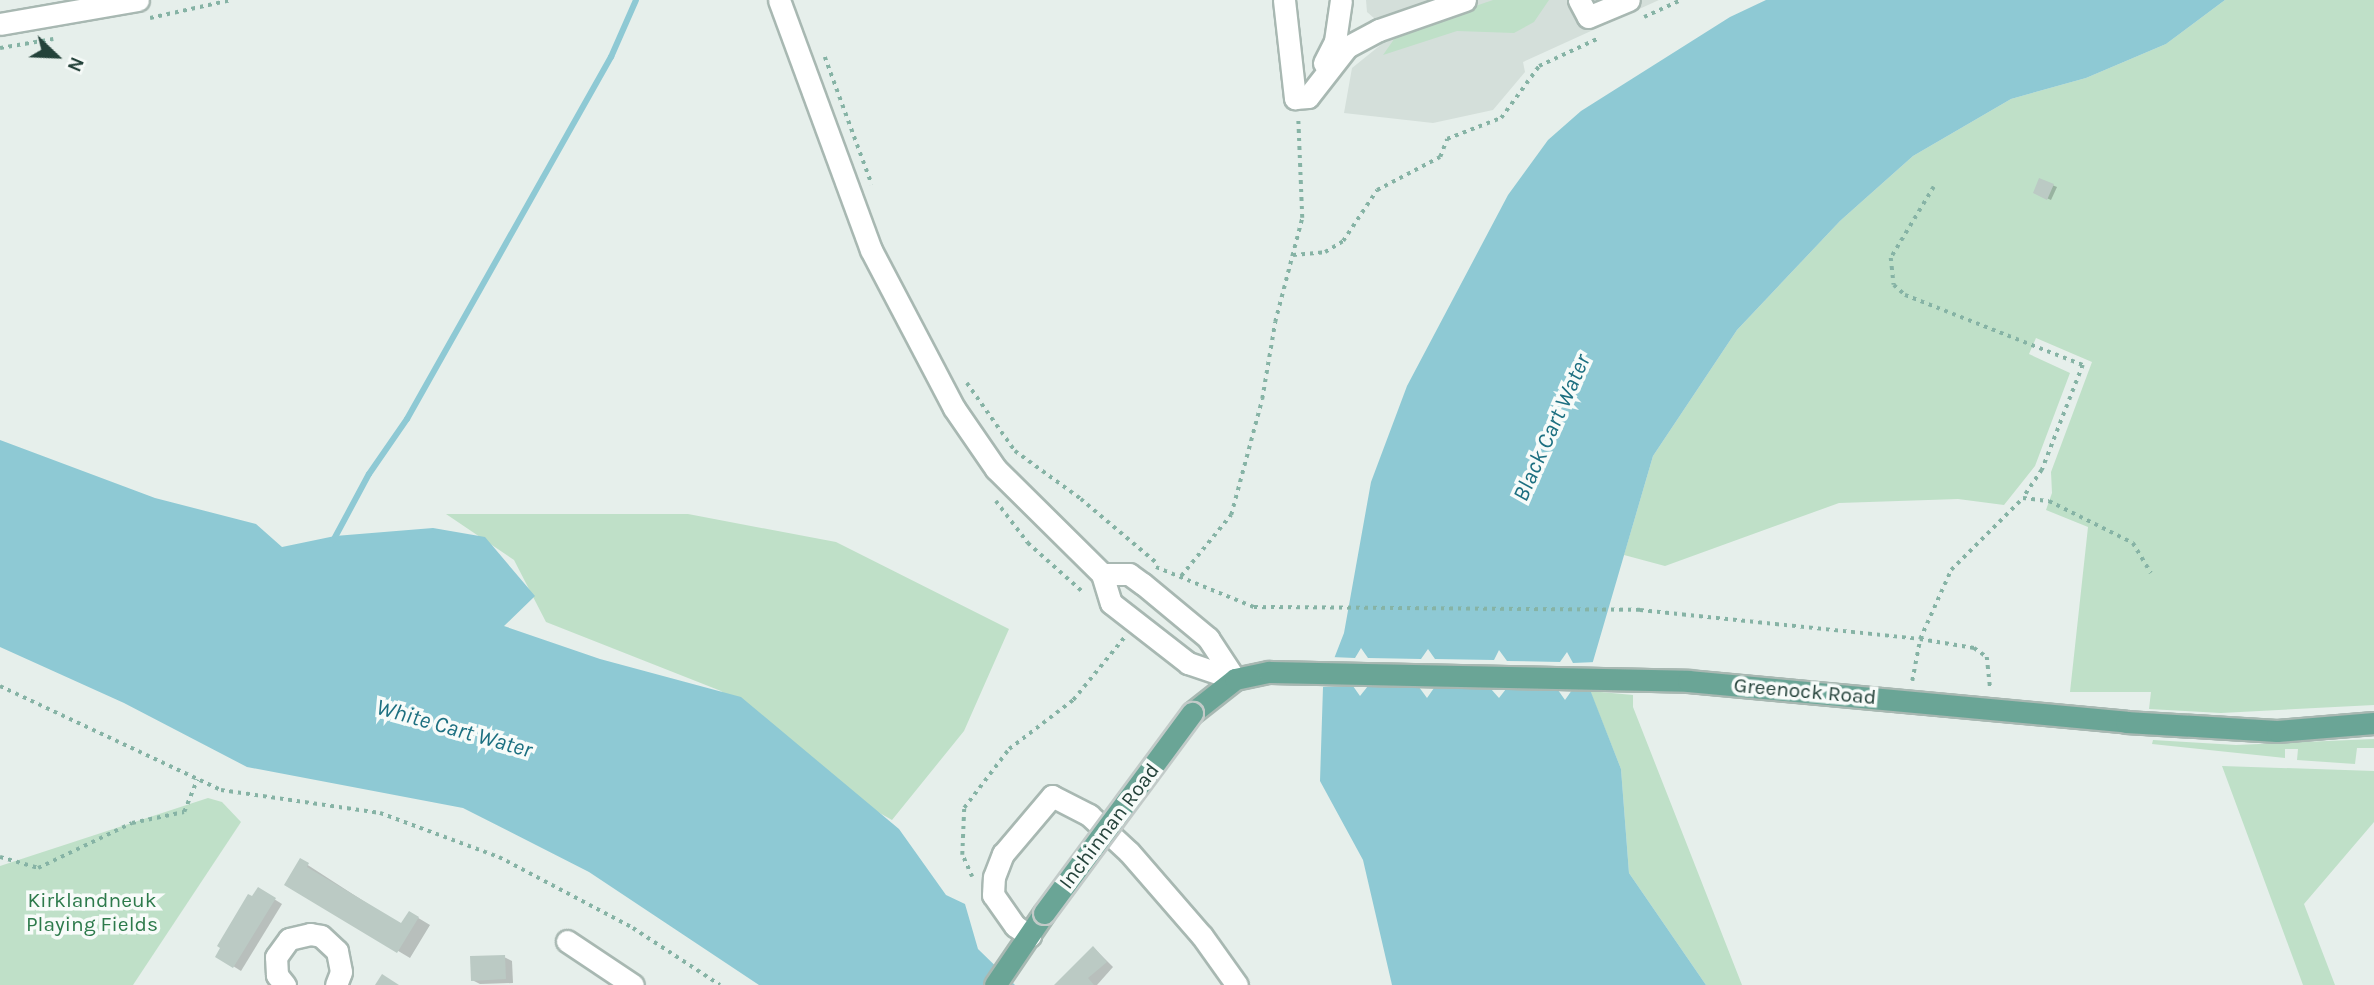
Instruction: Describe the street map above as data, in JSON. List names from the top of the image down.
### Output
{
  "streets": {
    "main road": ["Greenock Road", "Inchinnan Road"]
  },
  "crossings": [
    ["Greenock Road", "Inchinnan Road"]
  ],
  "water": ["Black Cart Water", "White Cart Water"],
  "parks": ["Kirklandneuk Playing Fields"],
  "north": "bottom right"
}
